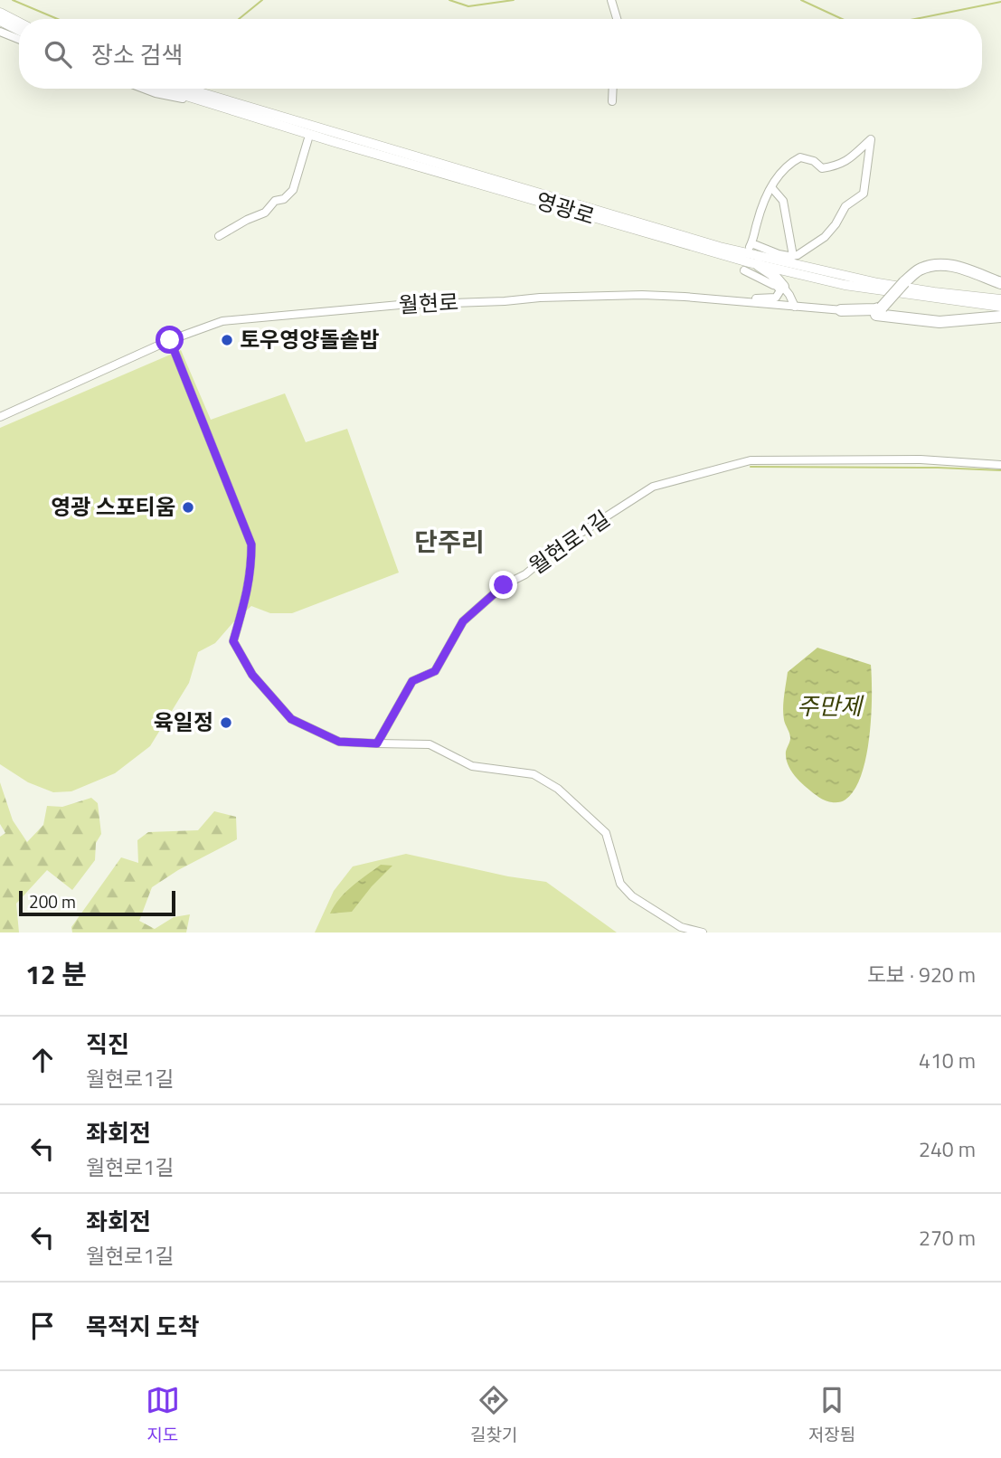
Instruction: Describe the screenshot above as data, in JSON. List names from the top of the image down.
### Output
{
  "streets": {
    "main road": ["영광로"],
    "street": ["월현로", "월현로1길"]
  },
  "districts": ["단주리"],
  "water": ["주만제"],
  "places": ["토우영양돌솥밥", "영광 스포티움", "육일정"],
  "scale_bar": "200 m",
  "page": {
    "search": "장소 검색",
    "scale": "200 m",
    "heading": ["12 분", "도보 · 920 m"],
    "list": [
      ["직진", "월현로1길", "410 m"],
      ["좌회전", "월현로1길", "240 m"],
      ["좌회전", "월현로1길", "270 m"],
      "목적지 도착"
    ],
    "nav": ["지도", "길찾기", "저장됨"]
  }
}
